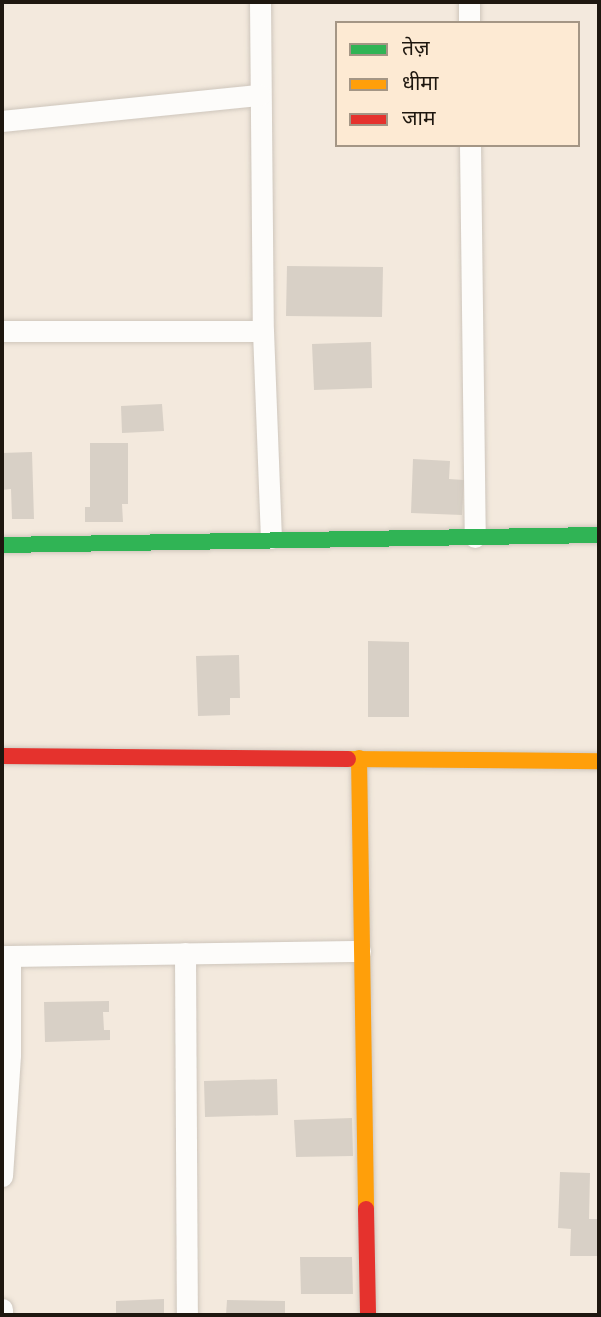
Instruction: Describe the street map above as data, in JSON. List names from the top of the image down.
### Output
{
  "legend": ["तेज़", "धीमा", "जाम"]
}
